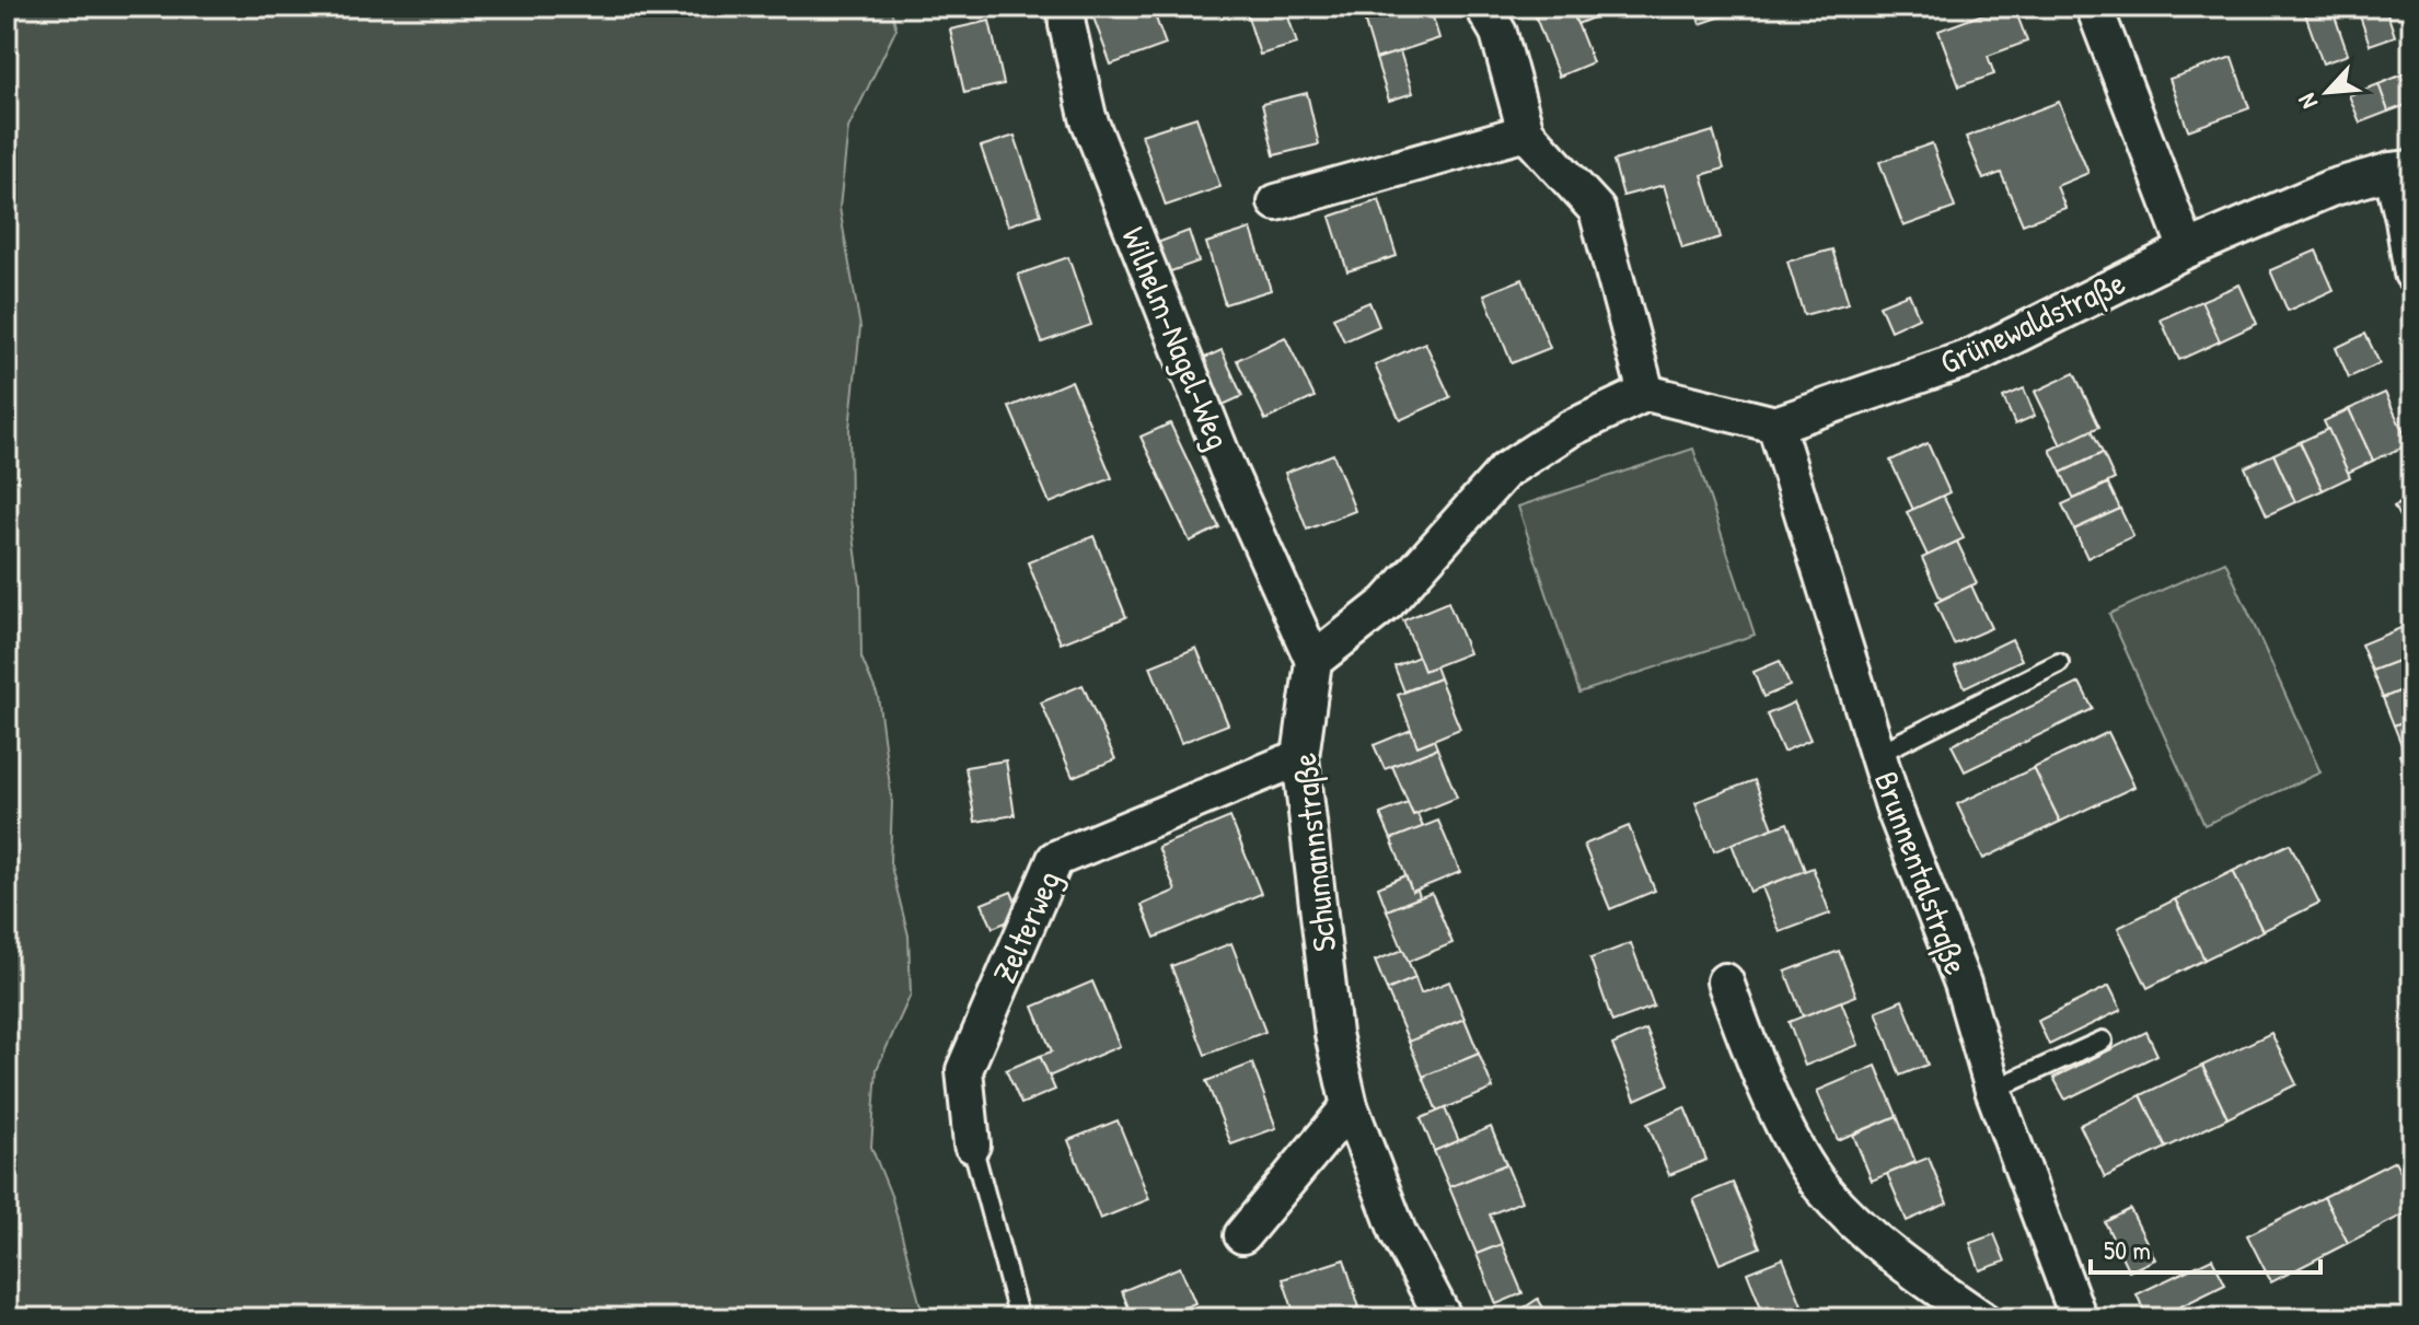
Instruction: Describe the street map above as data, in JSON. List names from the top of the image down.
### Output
{
  "streets": {
    "street": [
      "Grünewaldstraße",
      "Wilhelm-Nagel-Weg",
      "Schumannstraße",
      "Brunnentalstraße",
      "Zelterweg"
    ]
  },
  "crossings": [
    ["Grünewaldstraße", "Brunnentalstraße"],
    ["Wilhelm-Nagel-Weg", "Schumannstraße"],
    ["Schumannstraße", "Zelterweg"]
  ],
  "scale_bar": "50 m",
  "north": "bottom left"
}
